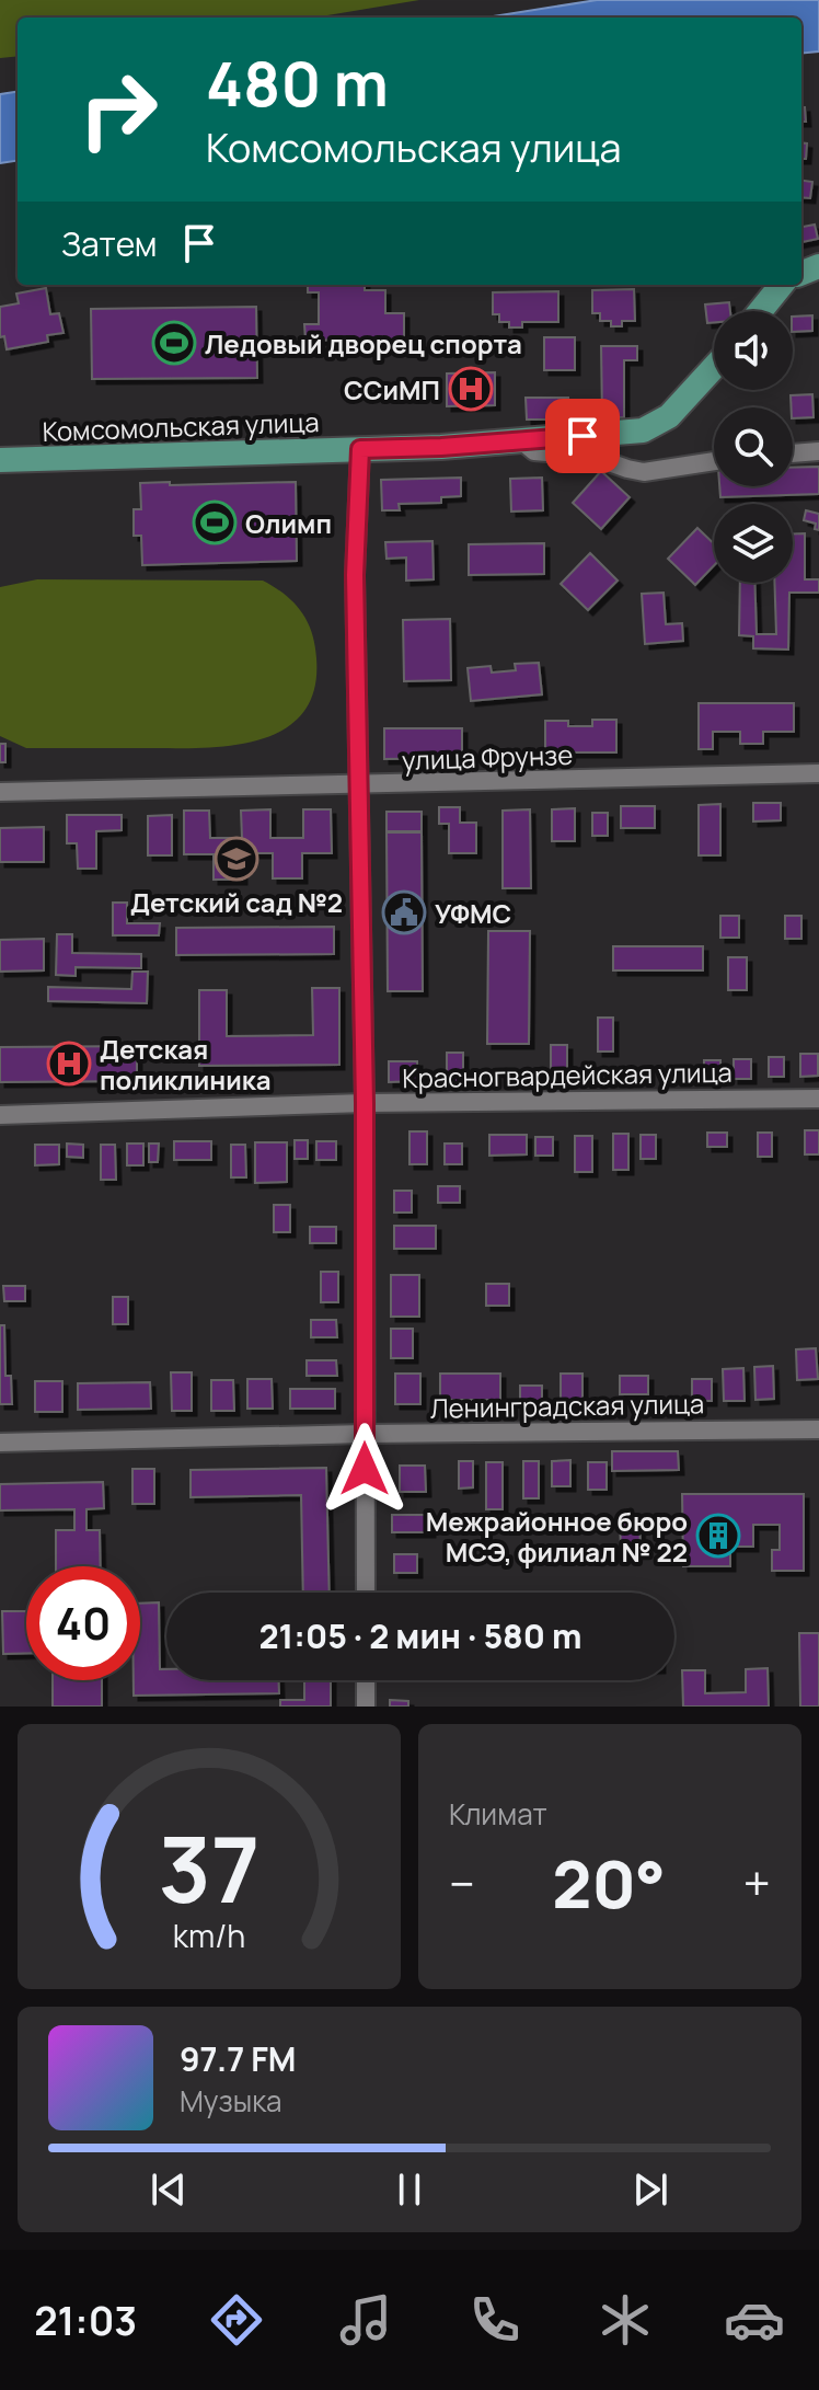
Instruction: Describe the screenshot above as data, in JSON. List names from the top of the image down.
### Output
{
  "streets": {
    "main road": ["Комсомольская улица"],
    "street": ["улица Фрунзе", "Красногвардейская улица", "Ленинградская улица"]
  },
  "places": {
    "sports": ["Ледовый дворец спорта", "Олимп"],
    "hospital": ["ССиМП", "Детская поликлиника"],
    "school or university": ["Детский сад №2"],
    "public building": ["УФМС"],
    "building": ["Межрайонное бюро МСЭ, филиал № 22"]
  },
  "page": {
    "turn": ["480 m", "Комсомольская улица"],
    "then": "Затем",
    "limit": "40",
    "trip": "21:05 · 2 мин · 580 m",
    "tile": "Климат",
    "heat": ["−", "20°", "+"],
    "song": ["97.7 FM", "Музыка"],
    "tabs": "21:03",
    "gauge": ["37", "km/h"]
  }
}
